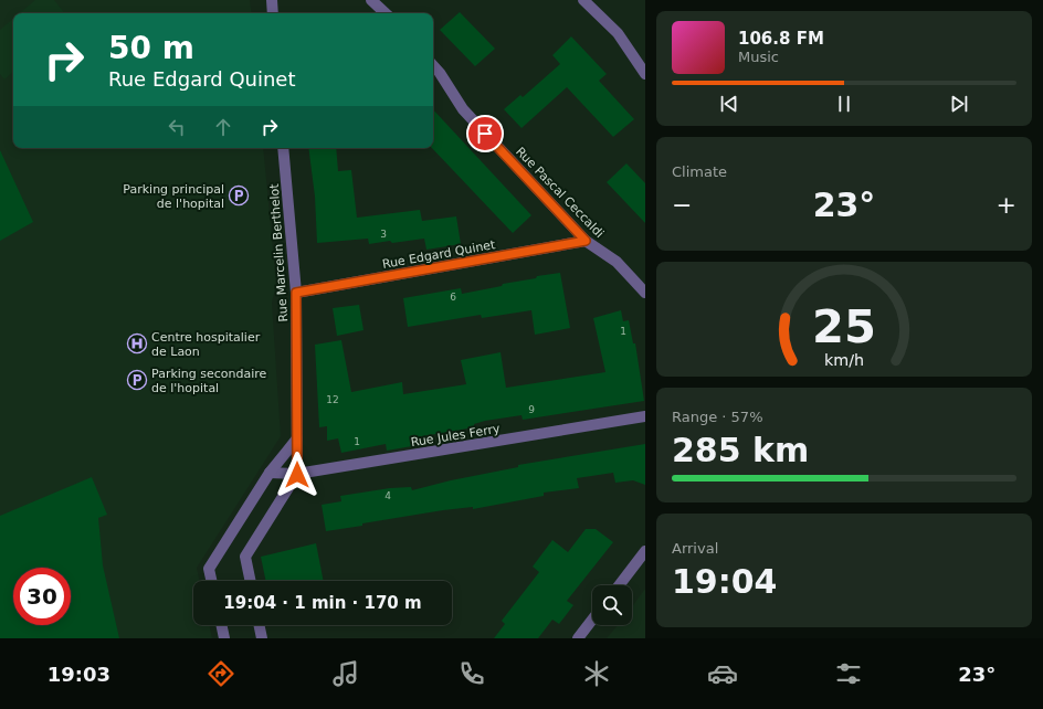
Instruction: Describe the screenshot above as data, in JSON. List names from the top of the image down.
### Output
{
  "streets": {
    "street": [
      "Rue Pascal Ceccaldi",
      "Rue Marcelin Berthelot",
      "Rue Edgard Quinet",
      "Rue Jules Ferry"
    ]
  },
  "crossings": [
    ["Rue Pascal Ceccaldi", "Rue Edgard Quinet"],
    ["Rue Marcelin Berthelot", "Rue Edgard Quinet"],
    ["Rue Marcelin Berthelot", "Rue Jules Ferry"]
  ],
  "places": {
    "parking": ["Parking principal de l'hopital", "Parking secondaire de l'hopital"],
    "hospital": ["Centre hospitalier de Laon"]
  },
  "house_numbers": [
    "3",
    "6",
    "1",
    "12",
    "9",
    "1",
    "4"
  ],
  "page": {
    "turn": ["50 m", "Rue Edgard Quinet"],
    "song": ["106.8 FM", "Music"],
    "tile": [
      "Climate",
      ["Range · 57%", "285 km"],
      ["Arrival", "19:04"]
    ],
    "heat": ["−", "23°", "+"],
    "limit": "30",
    "trip": "19:04 · 1 min · 170 m",
    "tabs": ["19:03", "23°"],
    "gauge": ["25", "km/h"]
  }
}
